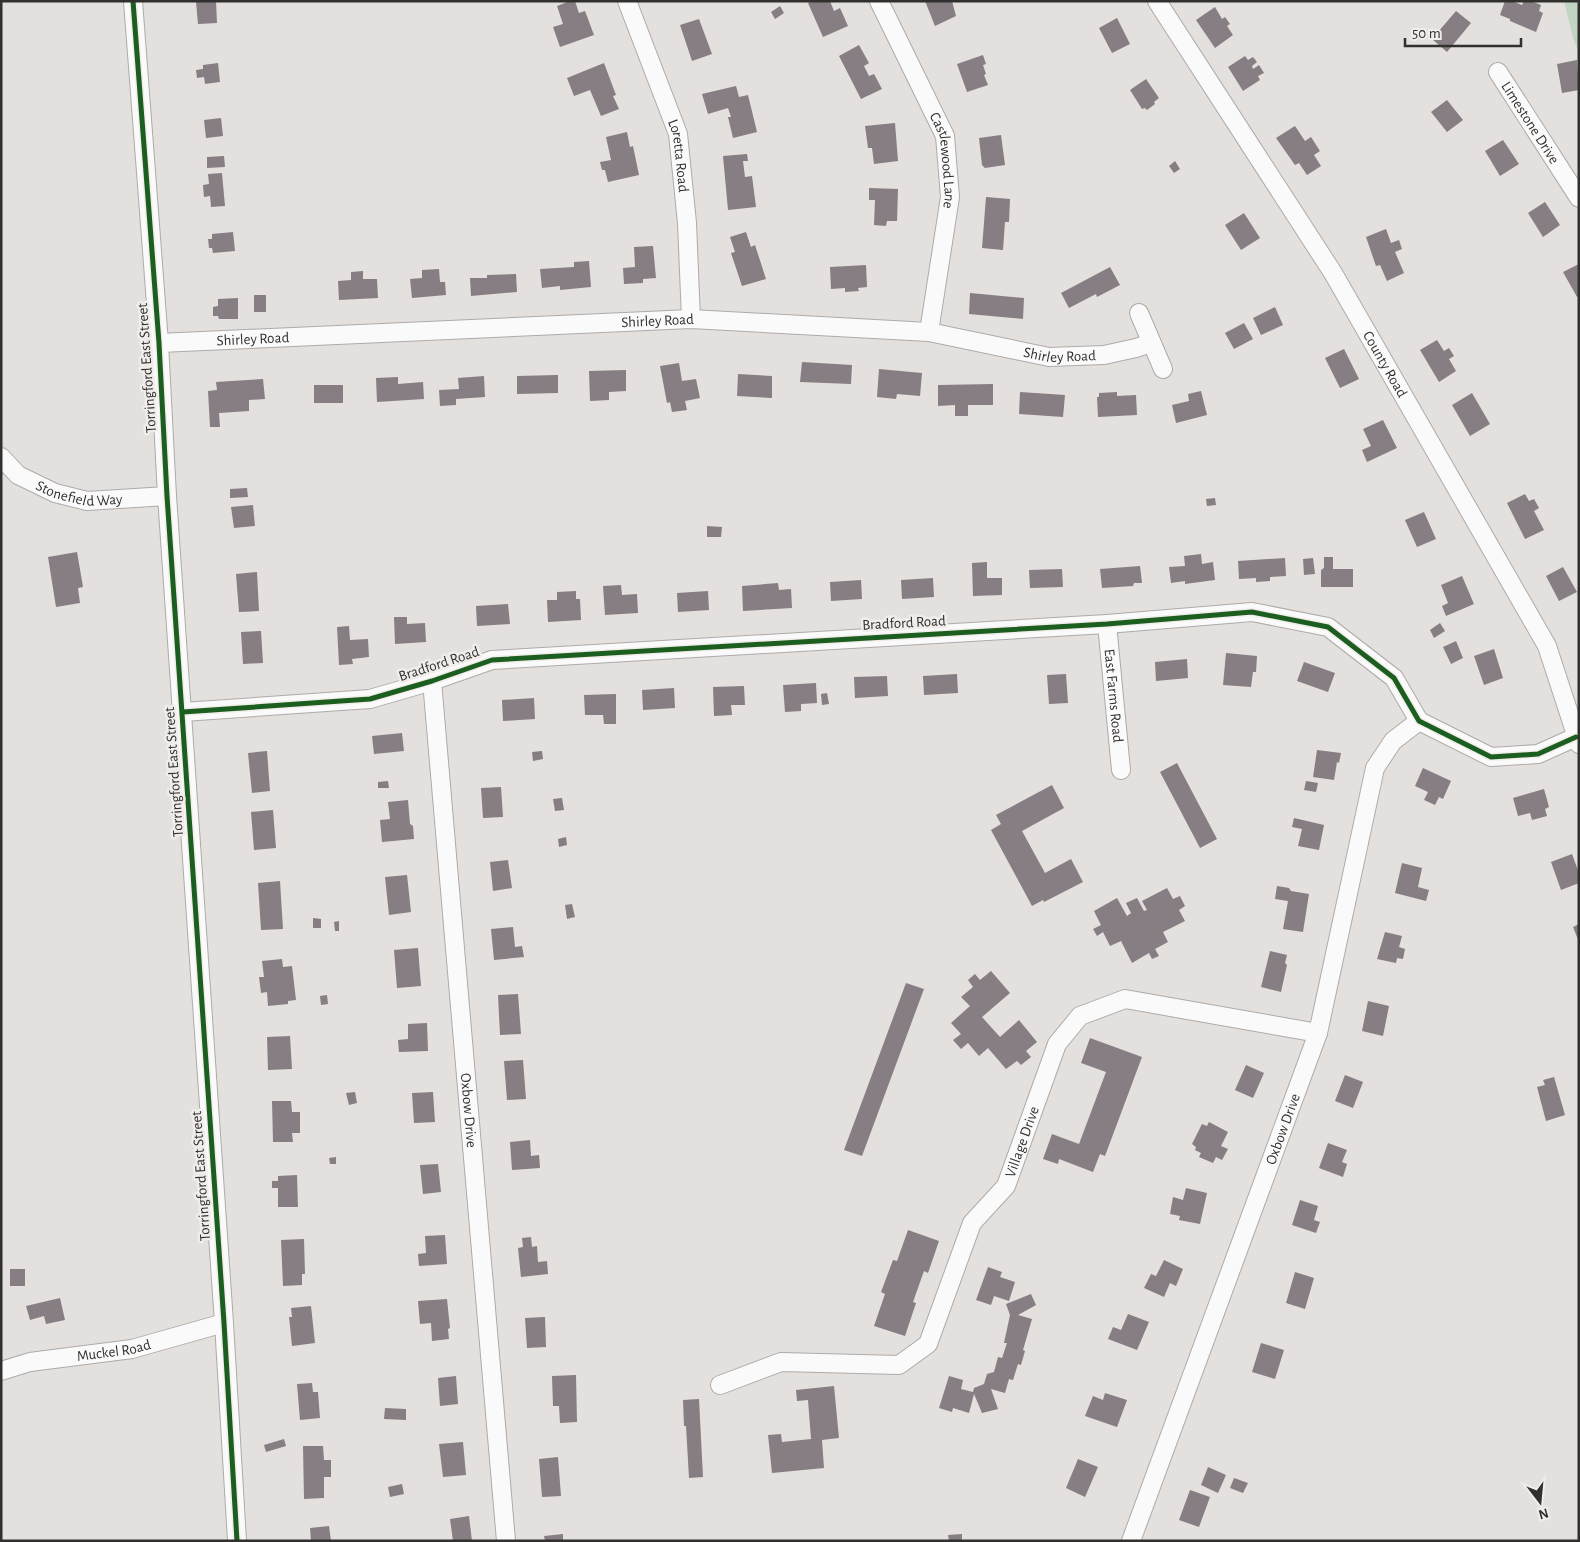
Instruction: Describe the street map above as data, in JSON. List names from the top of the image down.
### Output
{
  "streets": {
    "street": [
      "Limestone Drive",
      "Loretta Road",
      "Castlewood Lane",
      "Shirley Road",
      "County Road",
      "Torringford East Street",
      "Stonefield Way",
      "Bradford Road",
      "East Farms Road",
      "Oxbow Drive",
      "Village Drive",
      "Muckel Road"
    ]
  },
  "crossings": [
    ["Loretta Road", "Shirley Road"],
    ["Castlewood Lane", "Shirley Road"],
    ["Shirley Road", "Torringford East Street"],
    ["Torringford East Street", "Stonefield Way"],
    ["Torringford East Street", "Bradford Road"],
    ["Torringford East Street", "Muckel Road"],
    ["Bradford Road", "East Farms Road"],
    ["Bradford Road", "Oxbow Drive"],
    ["Oxbow Drive", "Village Drive"]
  ],
  "scale_bar": "50 m",
  "north": "bottom"
}
